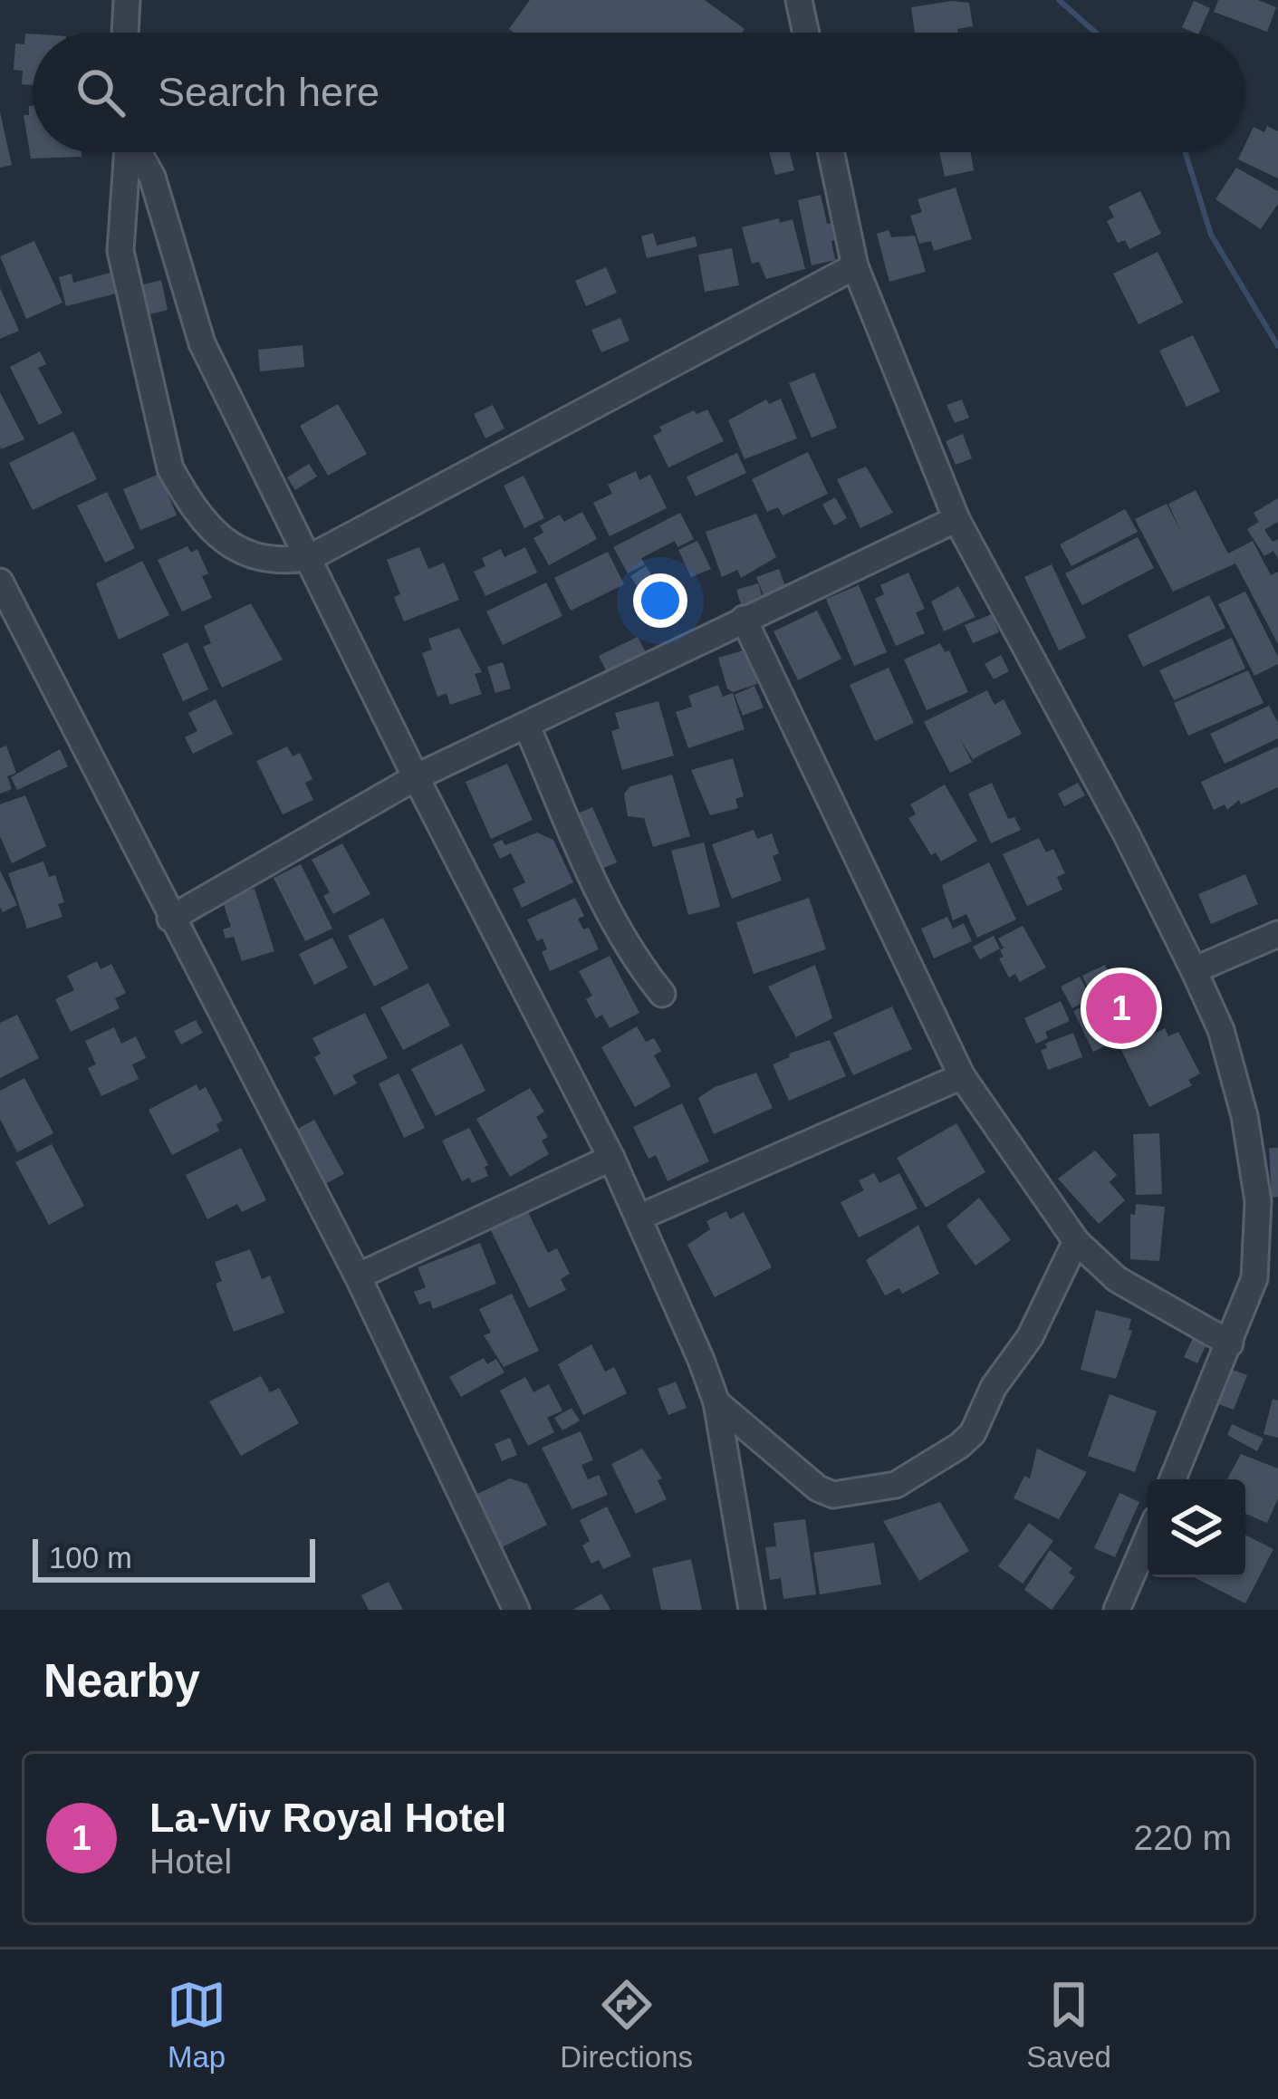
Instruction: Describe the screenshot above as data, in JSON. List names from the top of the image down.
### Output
{
  "scale_bar": "100 m",
  "page": {
    "search": "Search here",
    "pins": "1",
    "scale": "100 m",
    "heading": "Nearby",
    "list": [
      {
        "mark": "1",
        "name": "La-Viv Royal Hotel",
        "note": "Hotel",
        "value": "220 m"
      }
    ],
    "nav": ["Map", "Directions", "Saved"]
  }
}
